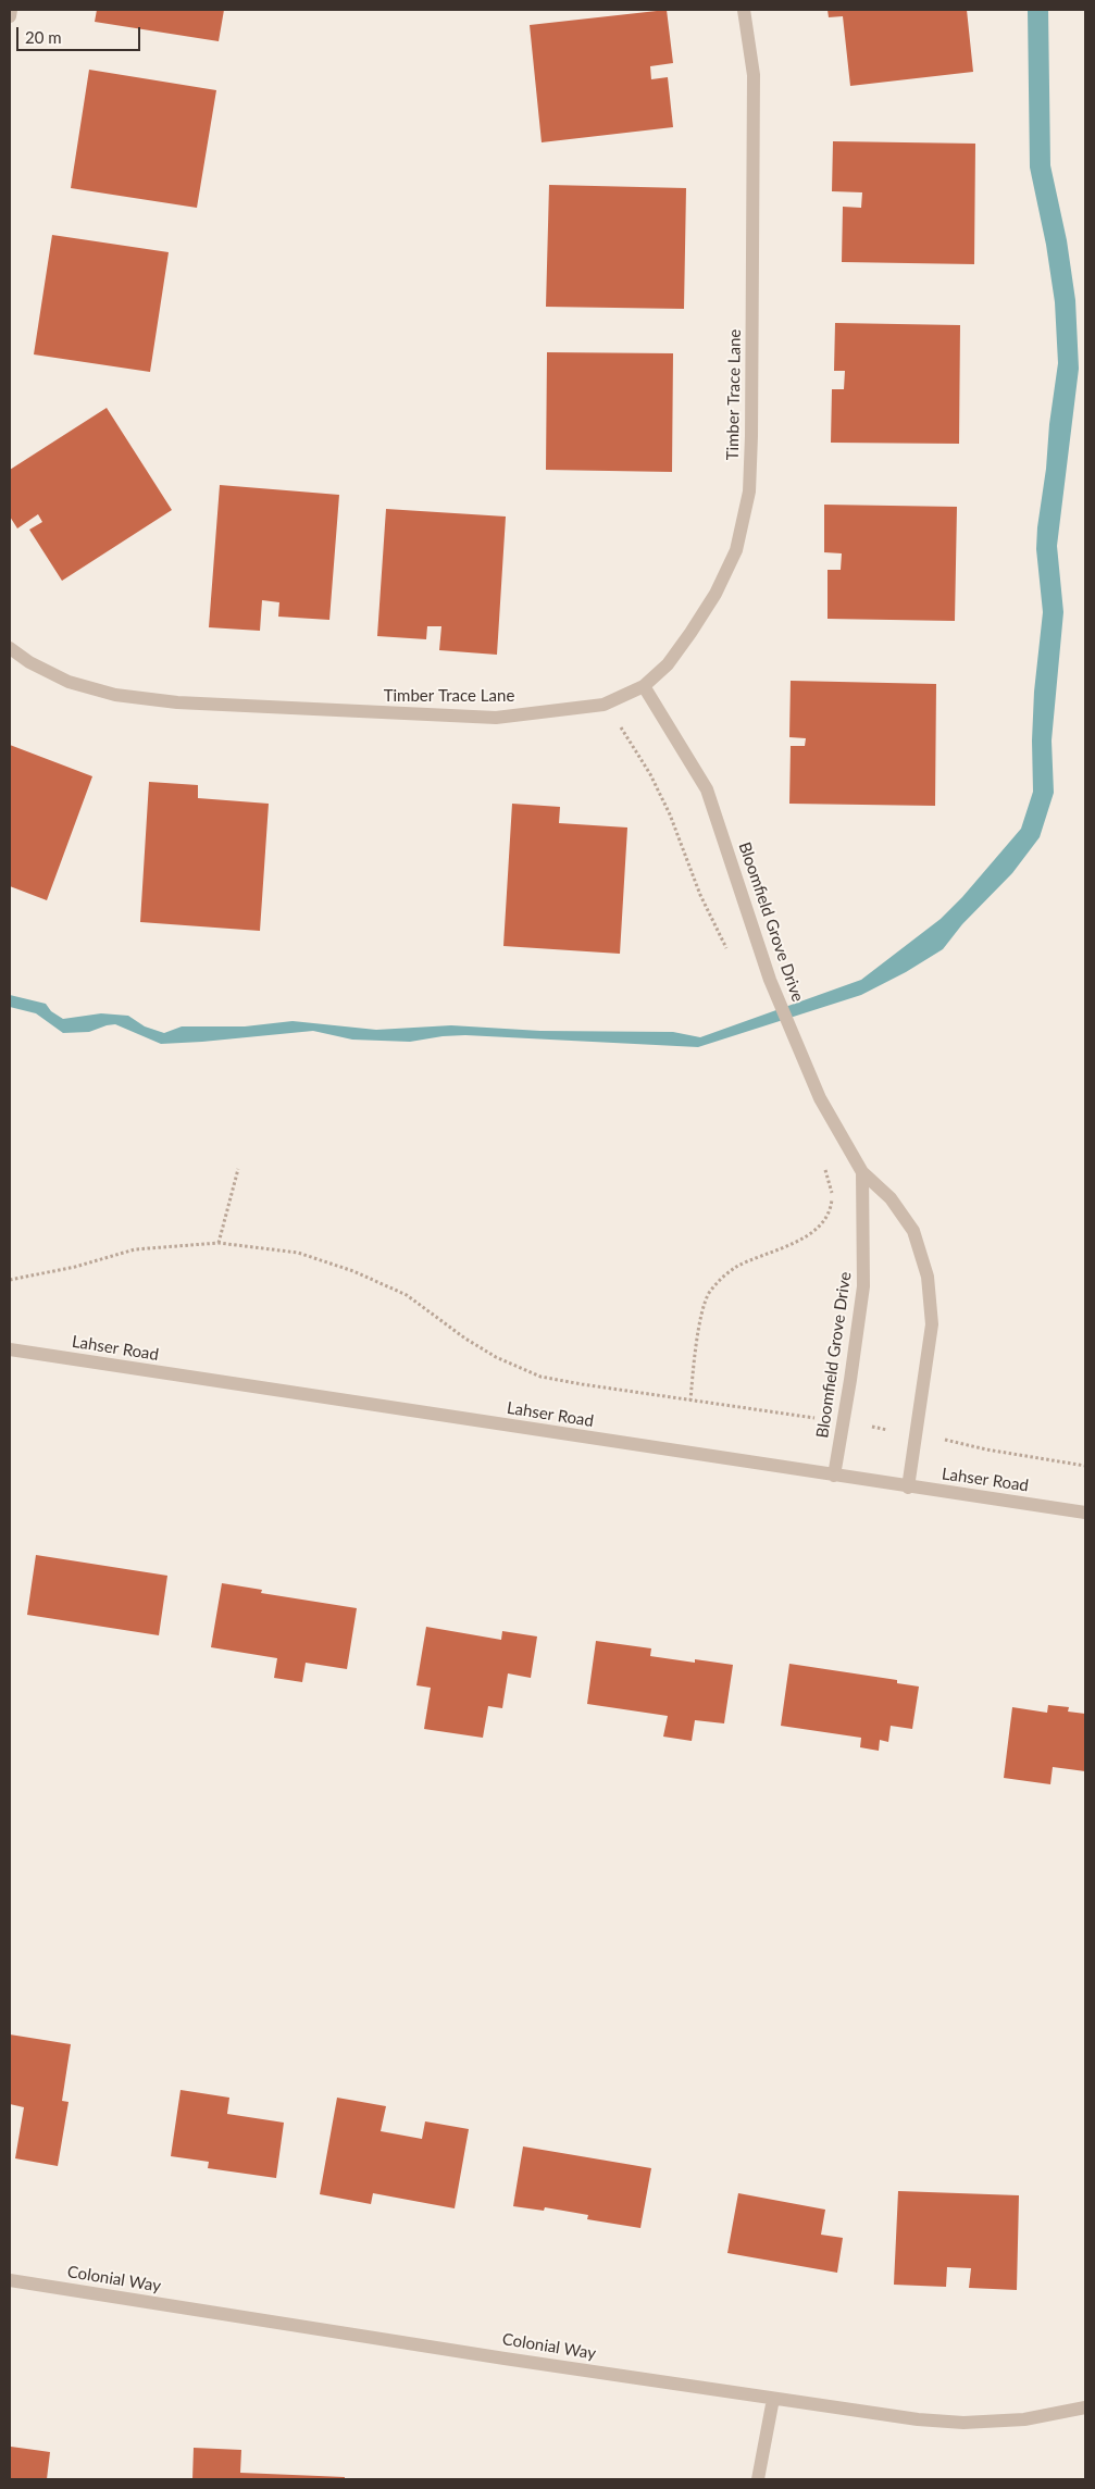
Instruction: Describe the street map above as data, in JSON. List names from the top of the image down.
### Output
{
  "streets": {
    "street": [
      "Timber Trace Lane",
      "Bloomfield Grove Drive",
      "Lahser Road",
      "Colonial Way"
    ]
  },
  "crossings": [
    ["Timber Trace Lane", "Bloomfield Grove Drive"],
    ["Bloomfield Grove Drive", "Lahser Road"]
  ],
  "scale_bar": "20 m"
}
